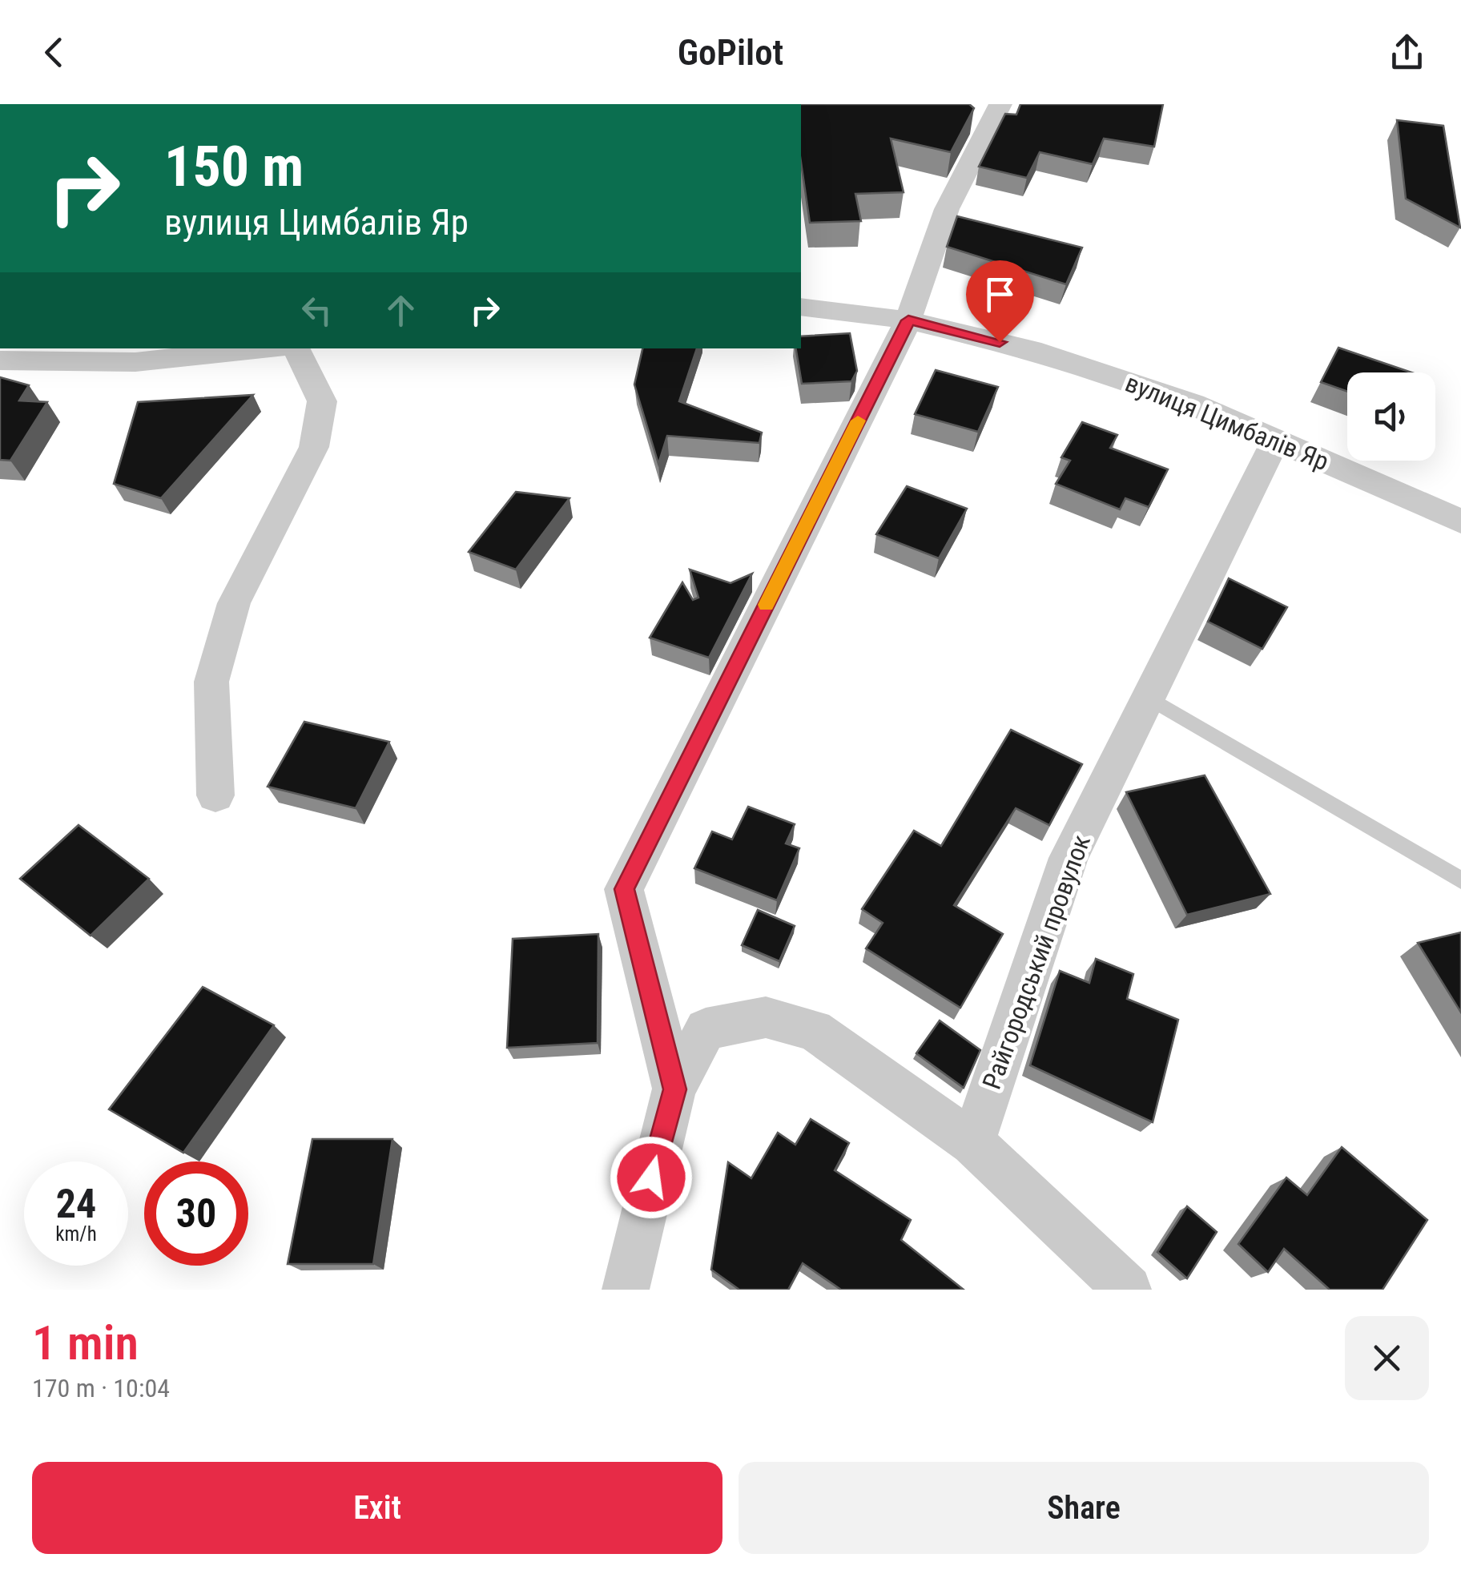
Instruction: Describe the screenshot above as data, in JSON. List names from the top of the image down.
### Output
{
  "streets": {
    "street": ["вулиця Цимбалів Яр", "Райгородський провулок"]
  },
  "crossings": [
    ["вулиця Цимбалів Яр", "Райгородський провулок"]
  ],
  "page": {
    "header": "GoPilot",
    "turn": ["150 m", "вулиця Цимбалів Яр"],
    "speed": "24 km/h",
    "limit": "30",
    "heading": ["1 min", "170 m · 10:04"],
    "buttons": ["Exit", "Share"]
  }
}
